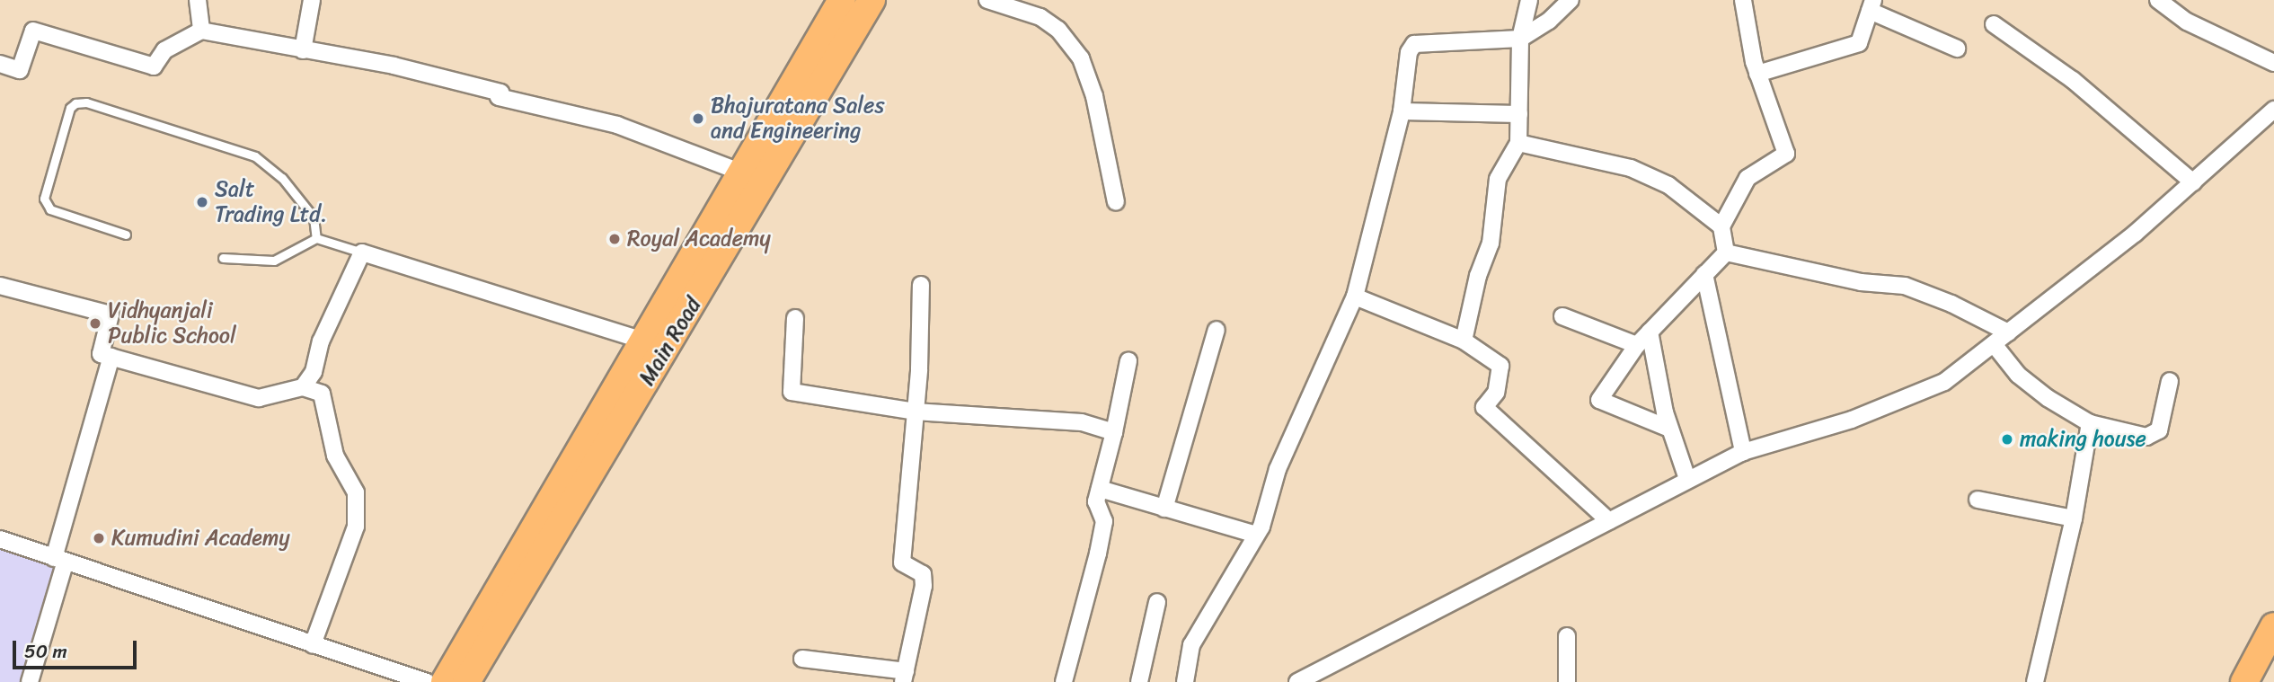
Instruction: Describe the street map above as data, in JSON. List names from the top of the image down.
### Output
{
  "streets": {
    "main road": ["Main Road"]
  },
  "places": [
    "Bhajuratana Sales and Engineering",
    "Salt Trading Ltd.",
    "Royal Academy",
    "Vidhyanjali Public School",
    "making house",
    "Kumudini Academy"
  ],
  "scale_bar": "50 m"
}
